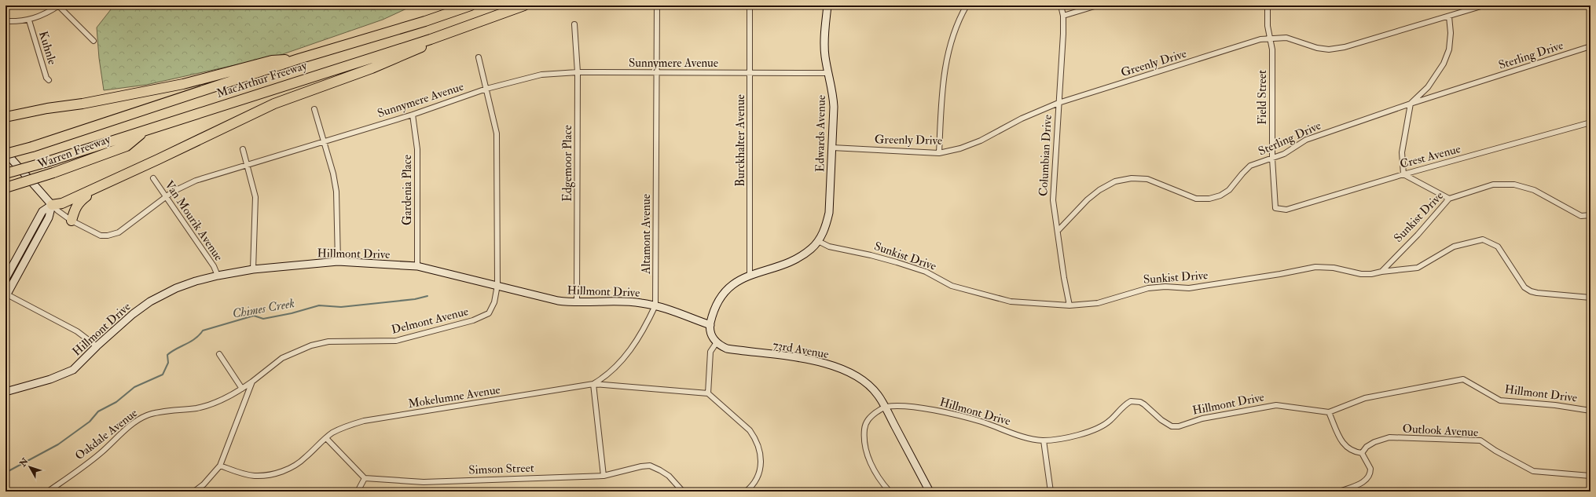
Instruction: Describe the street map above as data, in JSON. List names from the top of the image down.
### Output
{
  "streets": {
    "highway": ["MacArthur Freeway", "Warren Freeway"],
    "street": [
      "Kuhnle",
      "Sterling Drive",
      "Sunnymere Avenue",
      "Greenly Drive",
      "Field Street",
      "Edwards Avenue",
      "Burckhalter Avenue",
      "Columbian Drive",
      "Crest Avenue",
      "Edgemoor Place",
      "Gardenia Place",
      "Sunkist Drive",
      "Van Mourik Avenue",
      "Altamont Avenue",
      "Hillmont Drive",
      "Delmont Avenue",
      "73rd Avenue",
      "Mokelumne Avenue",
      "Outlook Avenue",
      "Oakdale Avenue",
      "Simson Street"
    ]
  },
  "crossings": [
    ["Sterling Drive", "Field Street"],
    ["Sterling Drive", "Columbian Drive"],
    ["Sunnymere Avenue", "Edwards Avenue"],
    ["Sunnymere Avenue", "Burckhalter Avenue"],
    ["Sunnymere Avenue", "Edgemoor Place"],
    ["Sunnymere Avenue", "Gardenia Place"],
    ["Sunnymere Avenue", "Van Mourik Avenue"],
    ["Sunnymere Avenue", "Altamont Avenue"],
    ["Sunnymere Avenue", "Delmont Avenue"],
    ["Greenly Drive", "Field Street"],
    ["Greenly Drive", "Edwards Avenue"],
    ["Greenly Drive", "Columbian Drive"],
    ["MacArthur Freeway", "Warren Freeway"],
    ["Field Street", "Crest Avenue"],
    ["Edwards Avenue", "Sunkist Drive"],
    ["Columbian Drive", "Sunkist Drive"],
    ["Edgemoor Place", "Hillmont Drive"],
    ["Gardenia Place", "Hillmont Drive"],
    ["Van Mourik Avenue", "Hillmont Drive"],
    ["Altamont Avenue", "Hillmont Drive"],
    ["Altamont Avenue", "Mokelumne Avenue"],
    ["Hillmont Drive", "Delmont Avenue"],
    ["Hillmont Drive", "73rd Avenue"],
    ["Delmont Avenue", "Oakdale Avenue"]
  ],
  "water": ["Chimes Creek"],
  "north": "top left"
}
